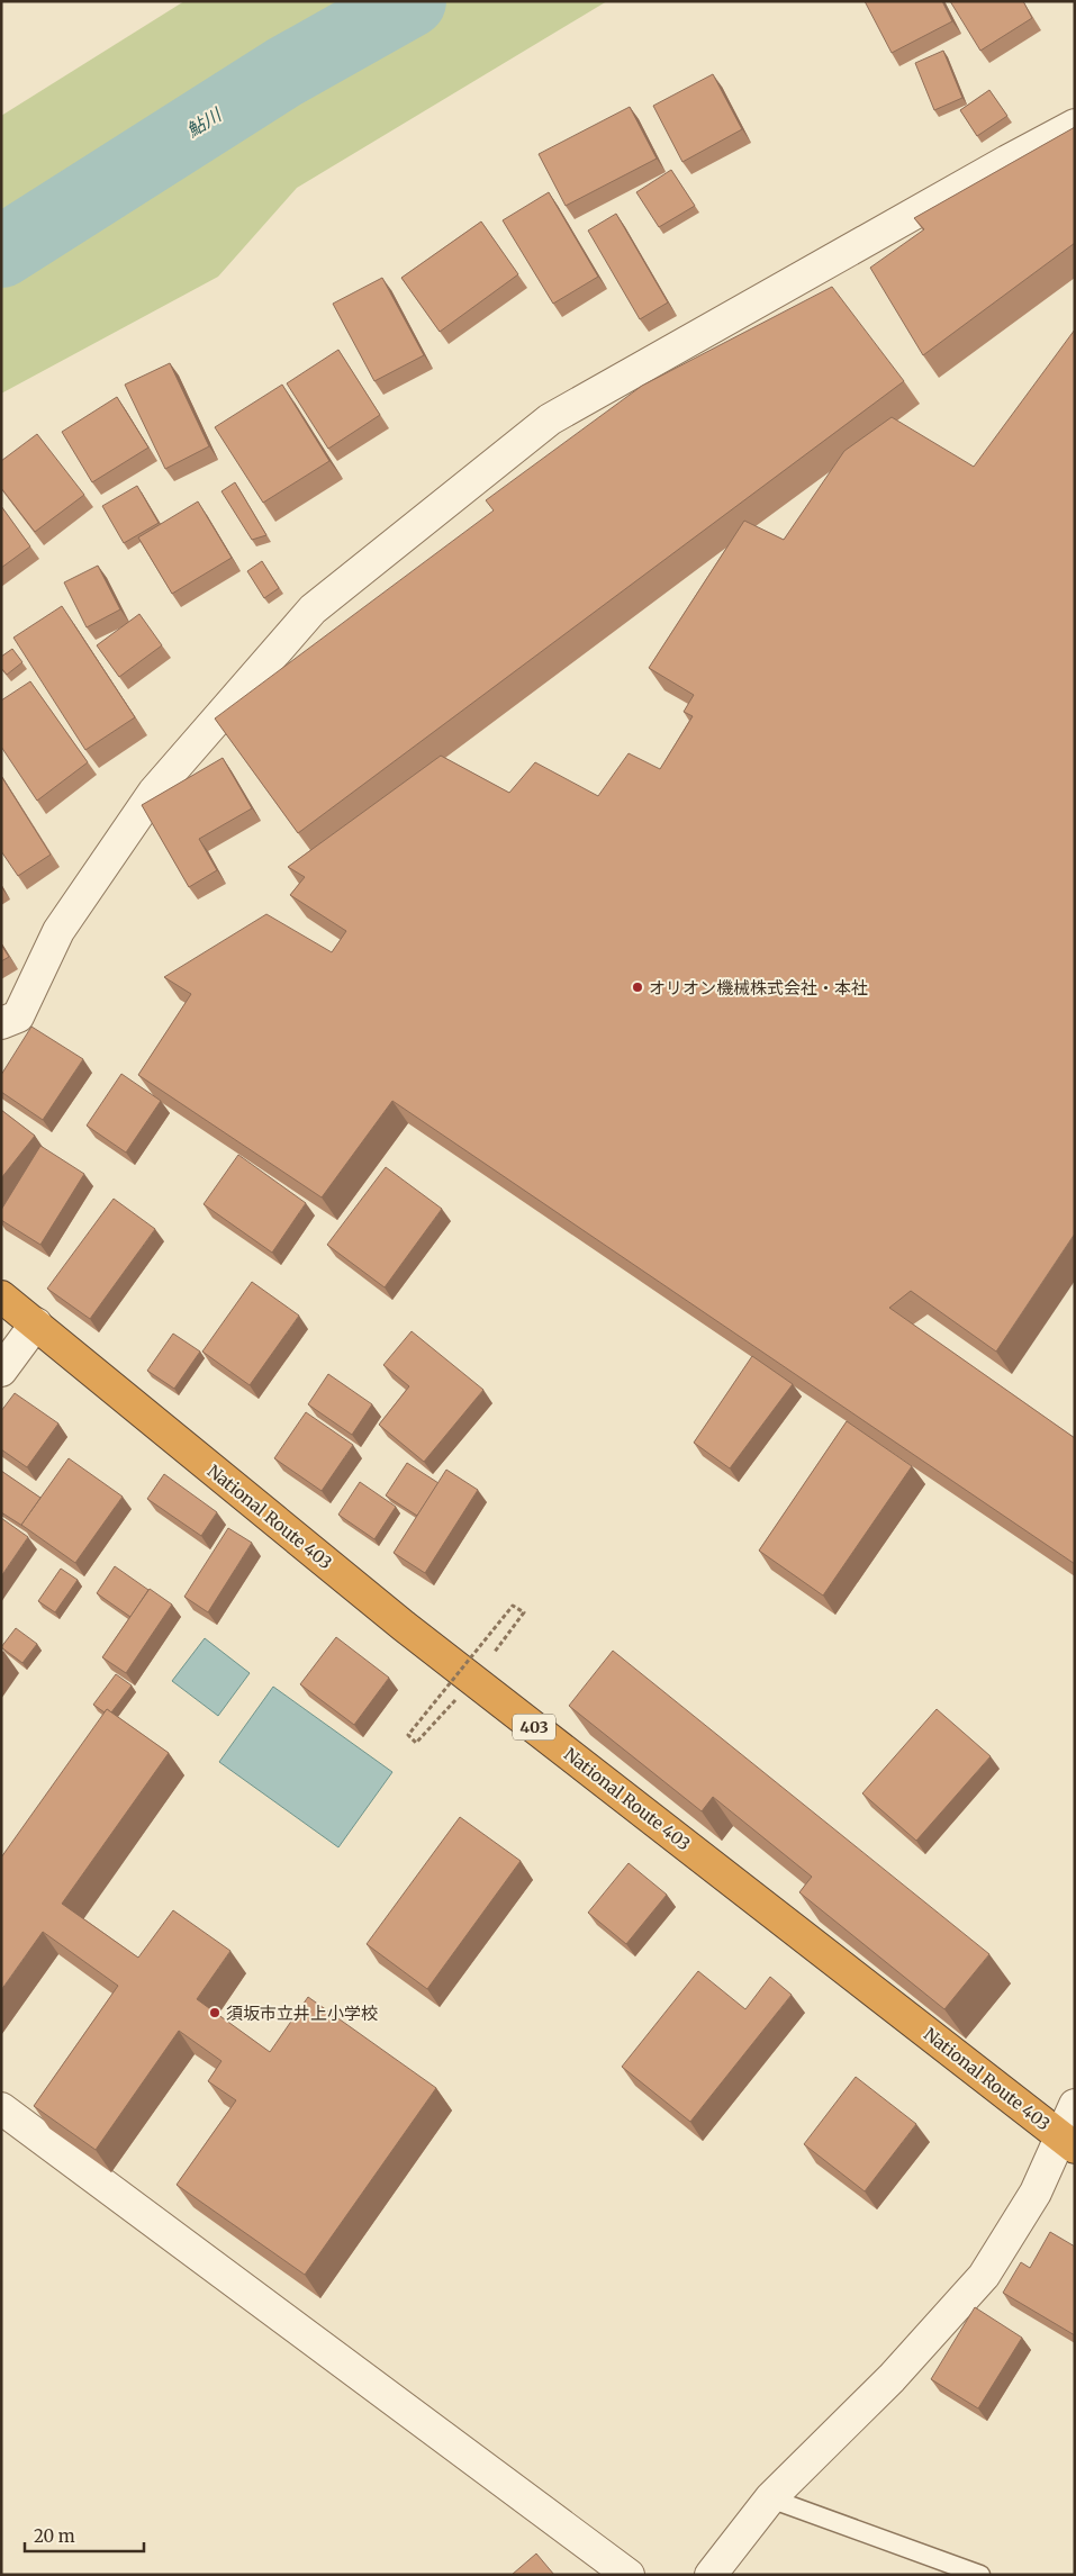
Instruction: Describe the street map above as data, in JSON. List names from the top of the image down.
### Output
{
  "streets": {
    "highway": ["National Route 403", "403"]
  },
  "water": ["鮎川"],
  "places": ["オリオン機械株式会社・本社", "須坂市立井上小学校"],
  "scale_bar": "20 m"
}
